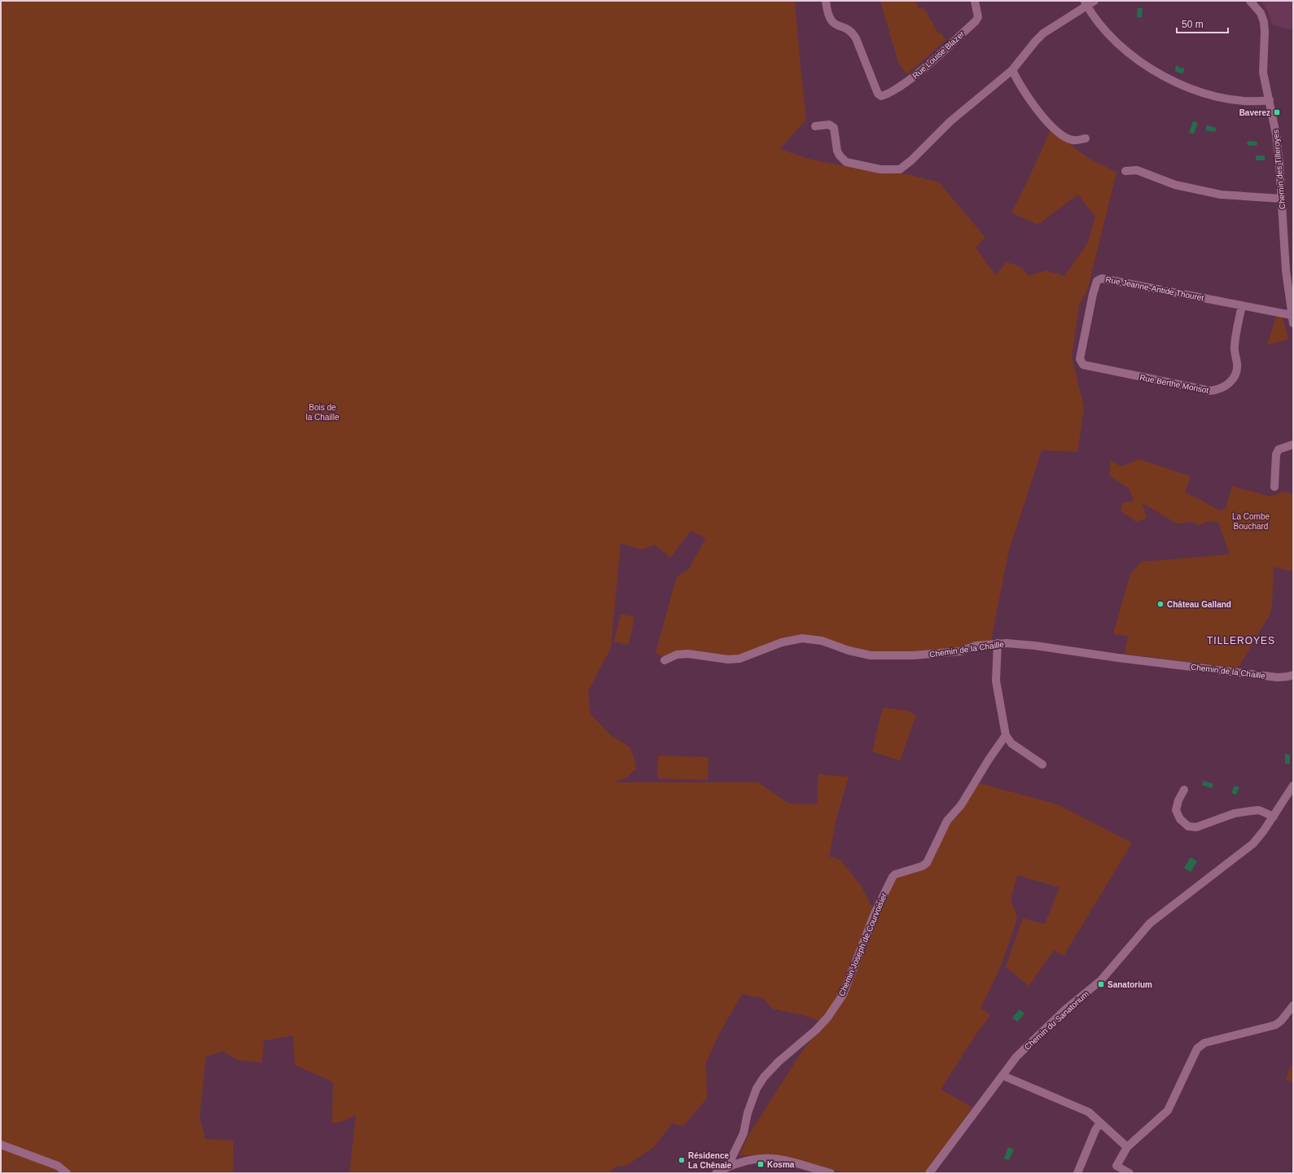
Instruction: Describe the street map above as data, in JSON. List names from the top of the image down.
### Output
{
  "streets": {
    "street": [
      "Rue Louise Blazer",
      "Chemin des Tilleroyes",
      "Rue Jeanne-Antide Thouret",
      "Rue Berthe Morisot",
      "Chemin de la Chaille",
      "Chemin Joseph de Courvoisier",
      "Chemin du Sanatorium"
    ]
  },
  "crossings": [
    ["Chemin des Tilleroyes", "Rue Jeanne-Antide Thouret"],
    ["Rue Jeanne-Antide Thouret", "Rue Berthe Morisot"]
  ],
  "districts": ["TILLEROYES"],
  "parks": ["Bois de la Chaille", "La Combe Bouchard"],
  "places": {
    "transit": ["Baverez", "Sanatorium", "Kosma"],
    "other": ["Château Galland", "Résidence La Chênaie"]
  },
  "scale_bar": "50 m"
}
